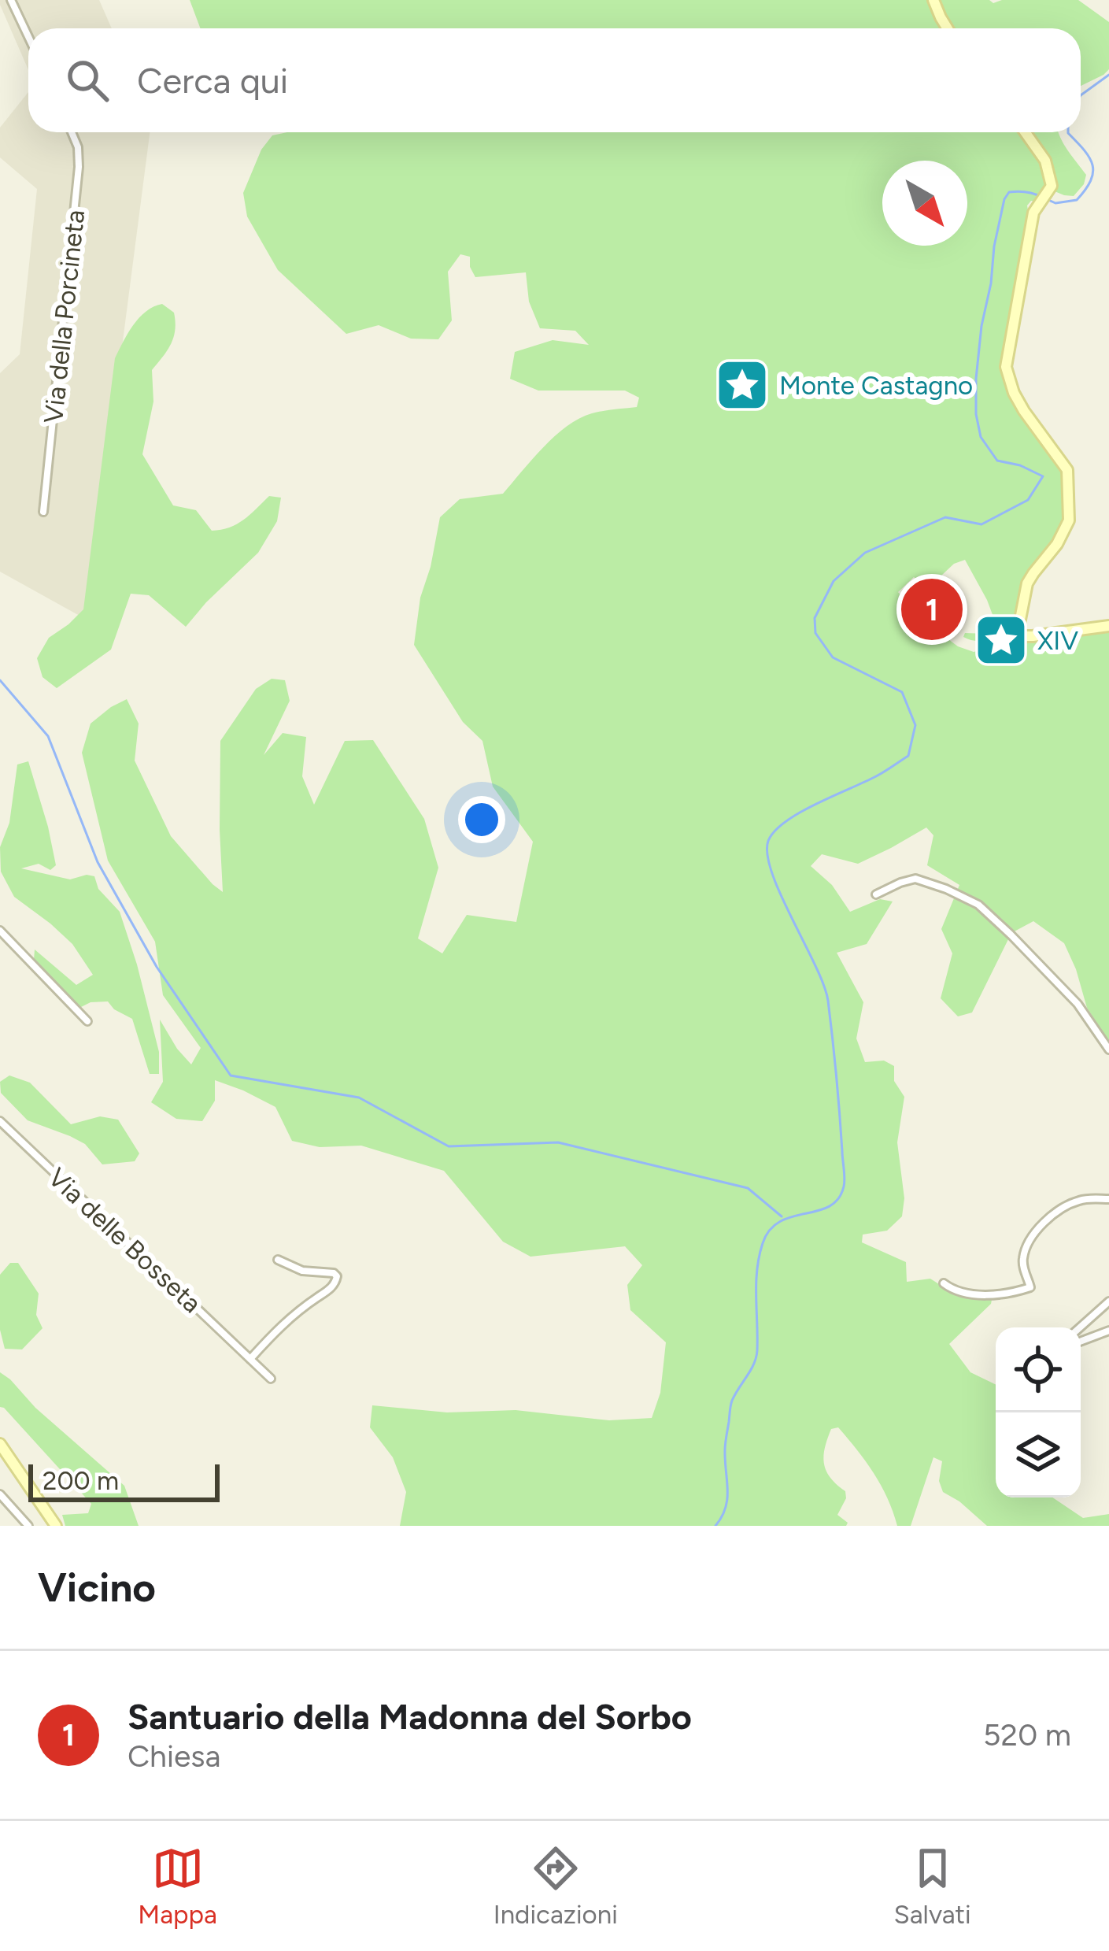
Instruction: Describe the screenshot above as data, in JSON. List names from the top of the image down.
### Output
{
  "streets": {
    "street": ["Via della Porcineta", "Via delle Bosseta"]
  },
  "places": {
    "place": ["Monte Castagno", "XIV"]
  },
  "scale_bar": "200 m",
  "north": "bottom right",
  "page": {
    "search": "Cerca qui",
    "pins": "1",
    "scale": "200 m",
    "heading": "Vicino",
    "list": [
      {
        "mark": "1",
        "name": "Santuario della Madonna del Sorbo",
        "note": "Chiesa",
        "value": "520 m"
      }
    ],
    "nav": ["Mappa", "Indicazioni", "Salvati"]
  }
}
